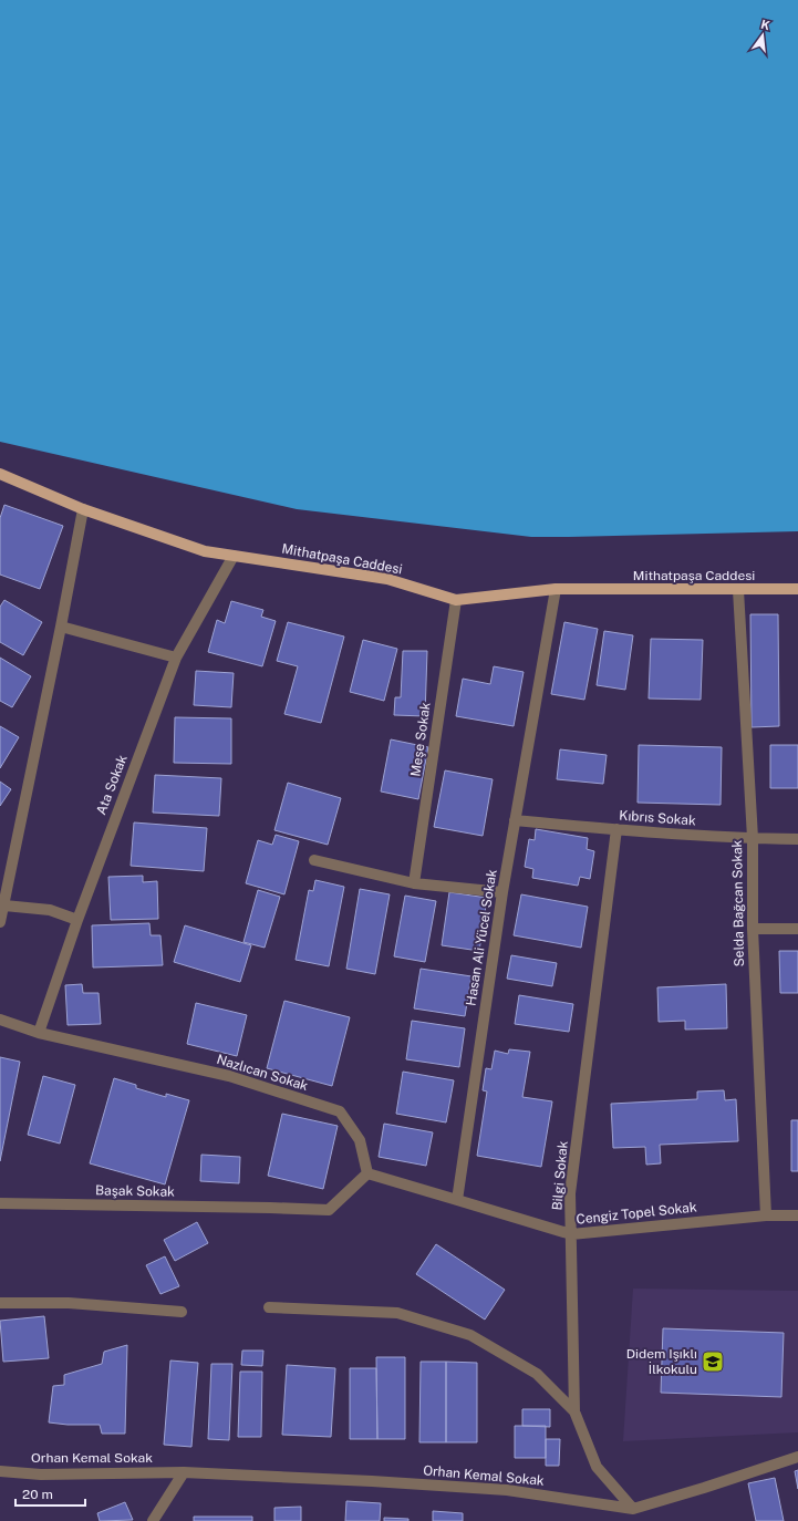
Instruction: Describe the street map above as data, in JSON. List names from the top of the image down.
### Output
{
  "streets": {
    "main road": ["Mithatpaşa Caddesi"],
    "street": [
      "Meşe Sokak",
      "Ata Sokak",
      "Kıbrıs Sokak",
      "Selda Bağcan Sokak",
      "Hasan Ali Yücel Sokak",
      "Nazlıcan Sokak",
      "Bilgi Sokak",
      "Başak Sokak",
      "Cengiz Topel Sokak",
      "Orhan Kemal Sokak"
    ]
  },
  "crossings": [
    ["Mithatpaşa Caddesi", "Meşe Sokak"],
    ["Mithatpaşa Caddesi", "Ata Sokak"],
    ["Mithatpaşa Caddesi", "Selda Bağcan Sokak"],
    ["Mithatpaşa Caddesi", "Hasan Ali Yücel Sokak"],
    ["Ata Sokak", "Nazlıcan Sokak"],
    ["Kıbrıs Sokak", "Selda Bağcan Sokak"],
    ["Kıbrıs Sokak", "Hasan Ali Yücel Sokak"],
    ["Kıbrıs Sokak", "Bilgi Sokak"],
    ["Selda Bağcan Sokak", "Cengiz Topel Sokak"],
    ["Hasan Ali Yücel Sokak", "Cengiz Topel Sokak"],
    ["Nazlıcan Sokak", "Başak Sokak"],
    ["Bilgi Sokak", "Cengiz Topel Sokak"],
    ["Bilgi Sokak", "Orhan Kemal Sokak"]
  ],
  "places": {
    "school or university": ["Didem Işıklı İlkokulu"]
  },
  "scale_bar": "20 m",
  "north": "top"
}
